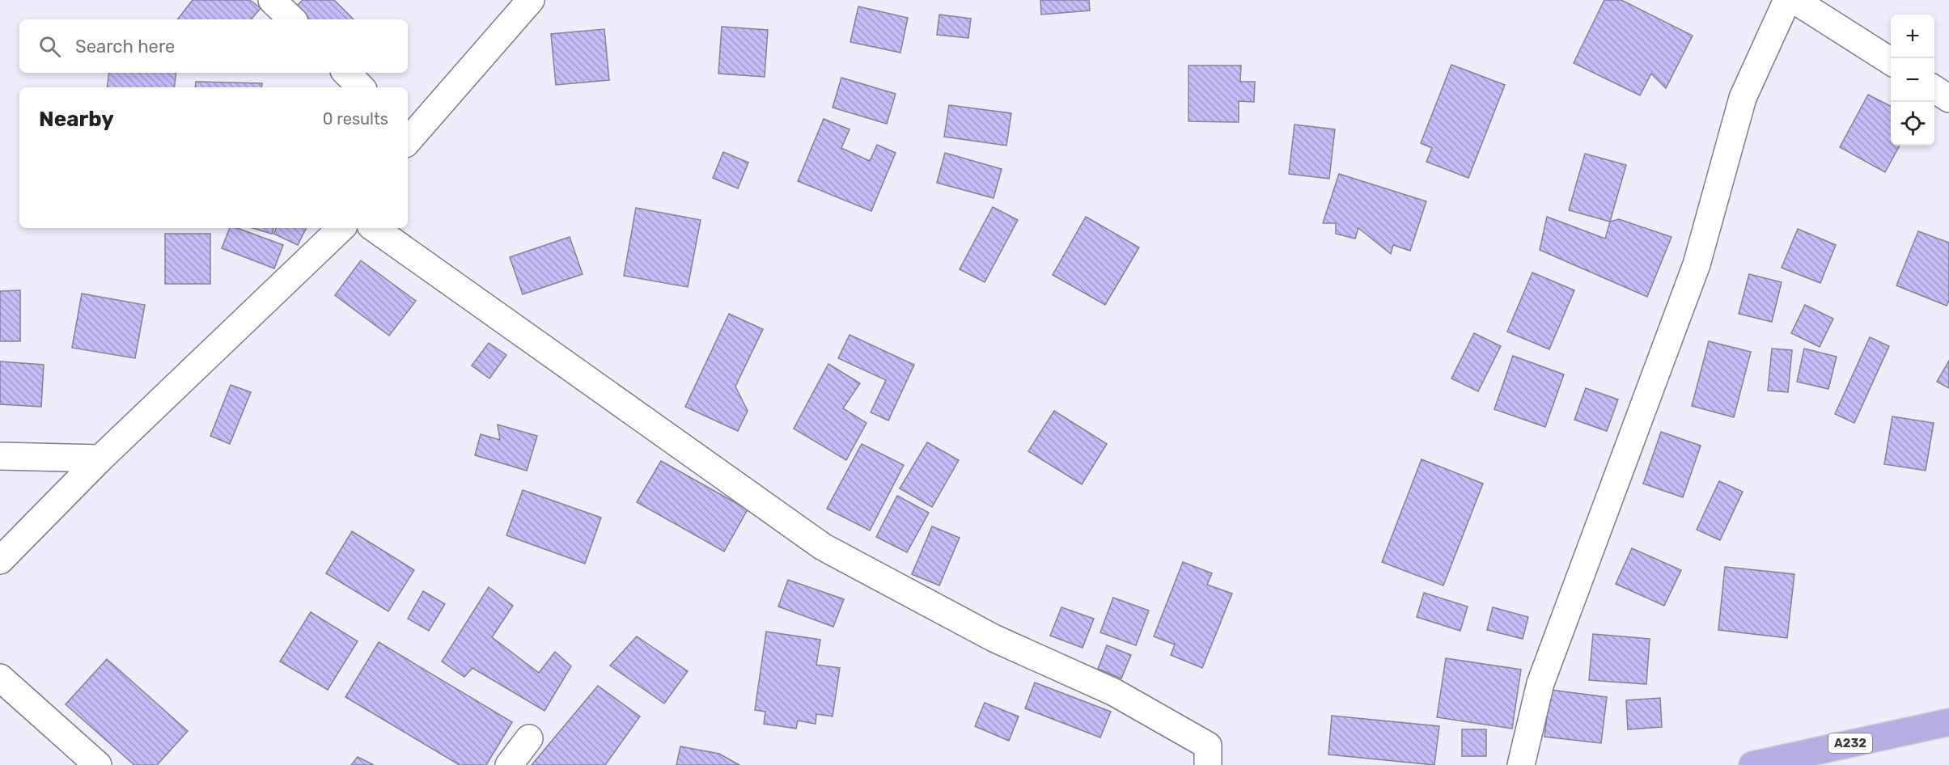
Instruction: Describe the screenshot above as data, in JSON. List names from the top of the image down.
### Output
{
  "streets": {
    "main road": ["A232"]
  },
  "page": {
    "map_buttons": ["+", "−"],
    "search": "Search here",
    "heading": ["Nearby", "0 results"]
  }
}
